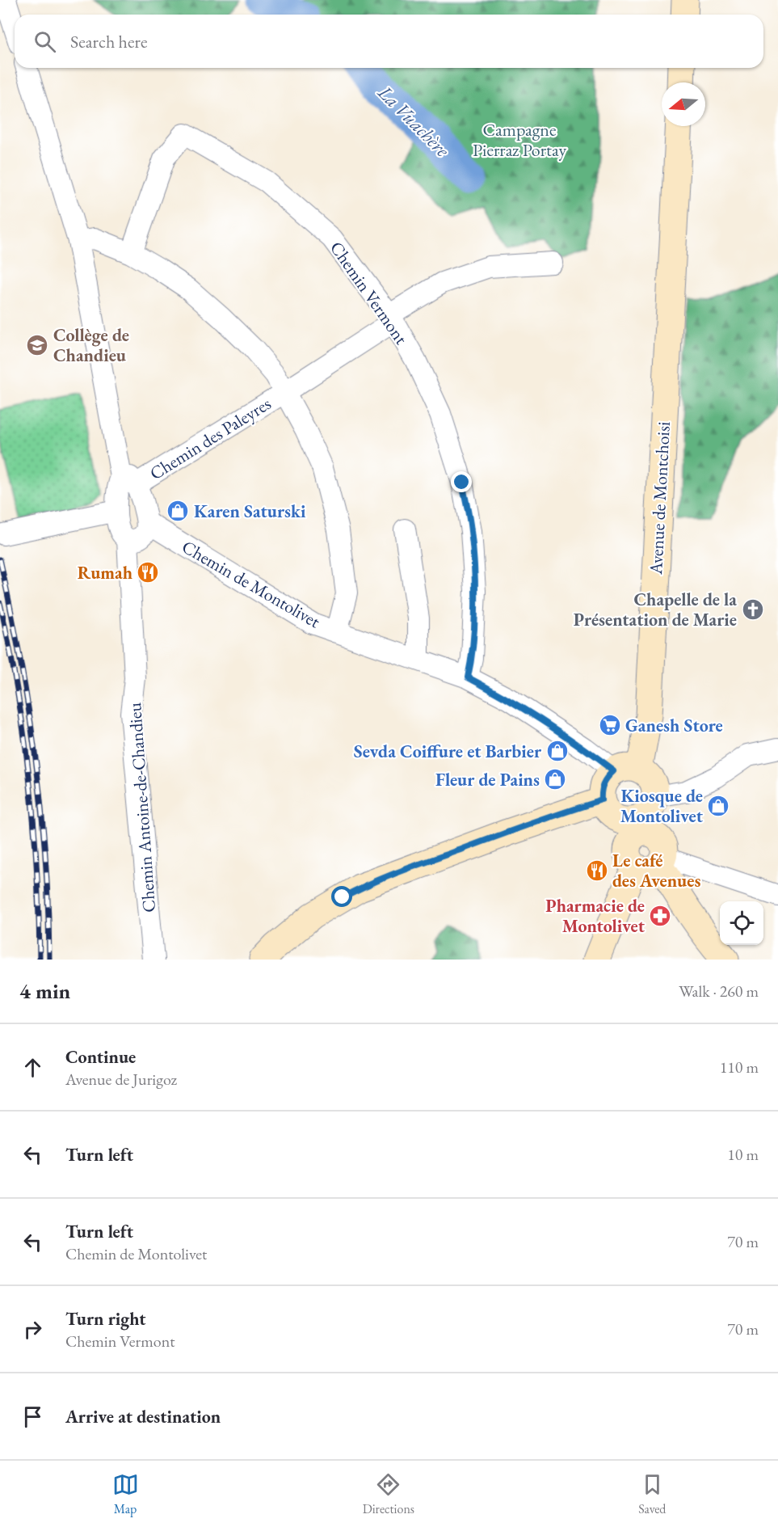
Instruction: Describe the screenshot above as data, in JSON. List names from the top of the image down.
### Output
{
  "streets": {
    "street": [
      "Chemin Vermont",
      "Chemin des Paleyres",
      "Avenue de Montchoisi",
      "Chemin de Montolivet",
      "Chemin Antoine-de-Chandieu"
    ]
  },
  "crossings": [
    ["Chemin Vermont", "Chemin des Paleyres"],
    ["Chemin Vermont", "Chemin de Montolivet"],
    ["Chemin des Paleyres", "Chemin de Montolivet"],
    ["Avenue de Montchoisi", "Chemin de Montolivet"]
  ],
  "water": ["La Vuachère"],
  "parks": ["Campagne Pierraz Portay"],
  "places": {
    "school or university": ["Collège de Chandieu"],
    "shop": [
      "Karen Saturski",
      "Sevda Coiffure et Barbier",
      "Fleur de Pains",
      "Kiosque de Montolivet"
    ],
    "restaurant": ["Rumah", "Le café des Avenues"],
    "church": ["Chapelle de la Présentation de Marie"],
    "supermarket": ["Ganesh Store"],
    "pharmacy": ["Pharmacie de Montolivet"]
  },
  "north": "left",
  "page": {
    "search": "Search here",
    "heading": ["4 min", "Walk · 260 m"],
    "list": [
      ["Continue", "Avenue de Jurigoz", "110 m"],
      ["Turn left", "10 m"],
      ["Turn left", "Chemin de Montolivet", "70 m"],
      ["Turn right", "Chemin Vermont", "70 m"],
      "Arrive at destination"
    ],
    "nav": ["Map", "Directions", "Saved"]
  }
}
